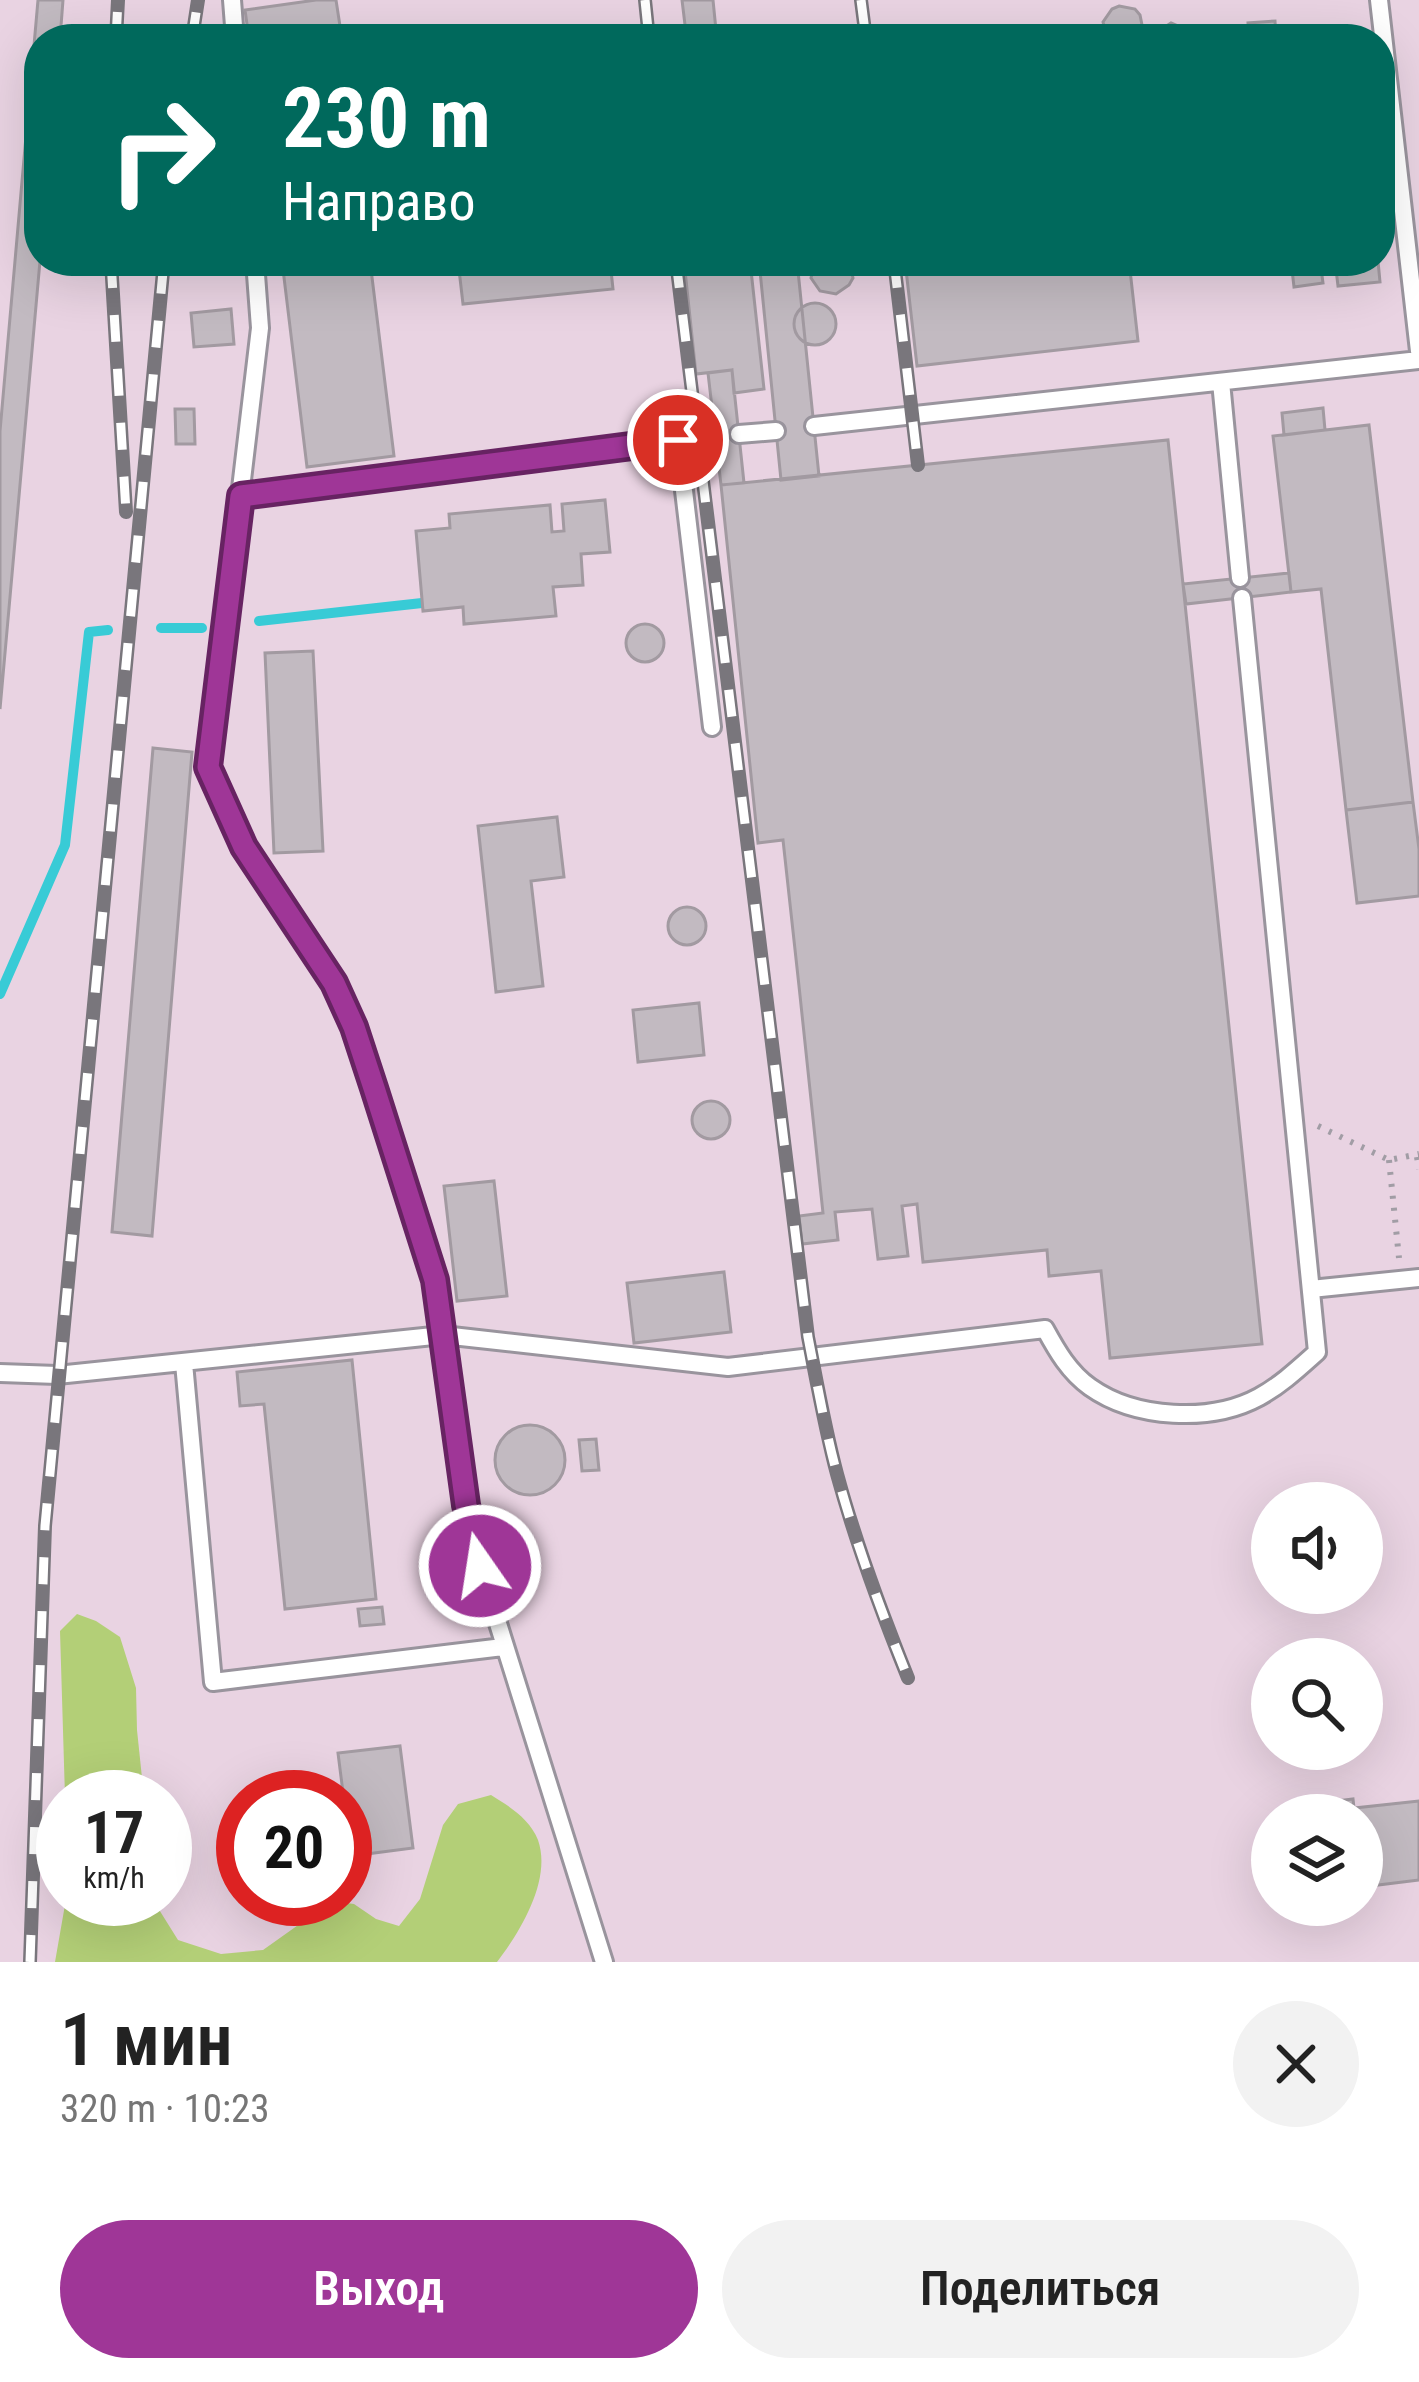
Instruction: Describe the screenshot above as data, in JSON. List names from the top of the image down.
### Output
{
  "page": {
    "turn": ["230 m", "Направо"],
    "speed": "17 km/h",
    "limit": "20",
    "heading": ["1 мин", "320 m · 10:23"],
    "buttons": ["Выход", "Поделиться"]
  }
}
